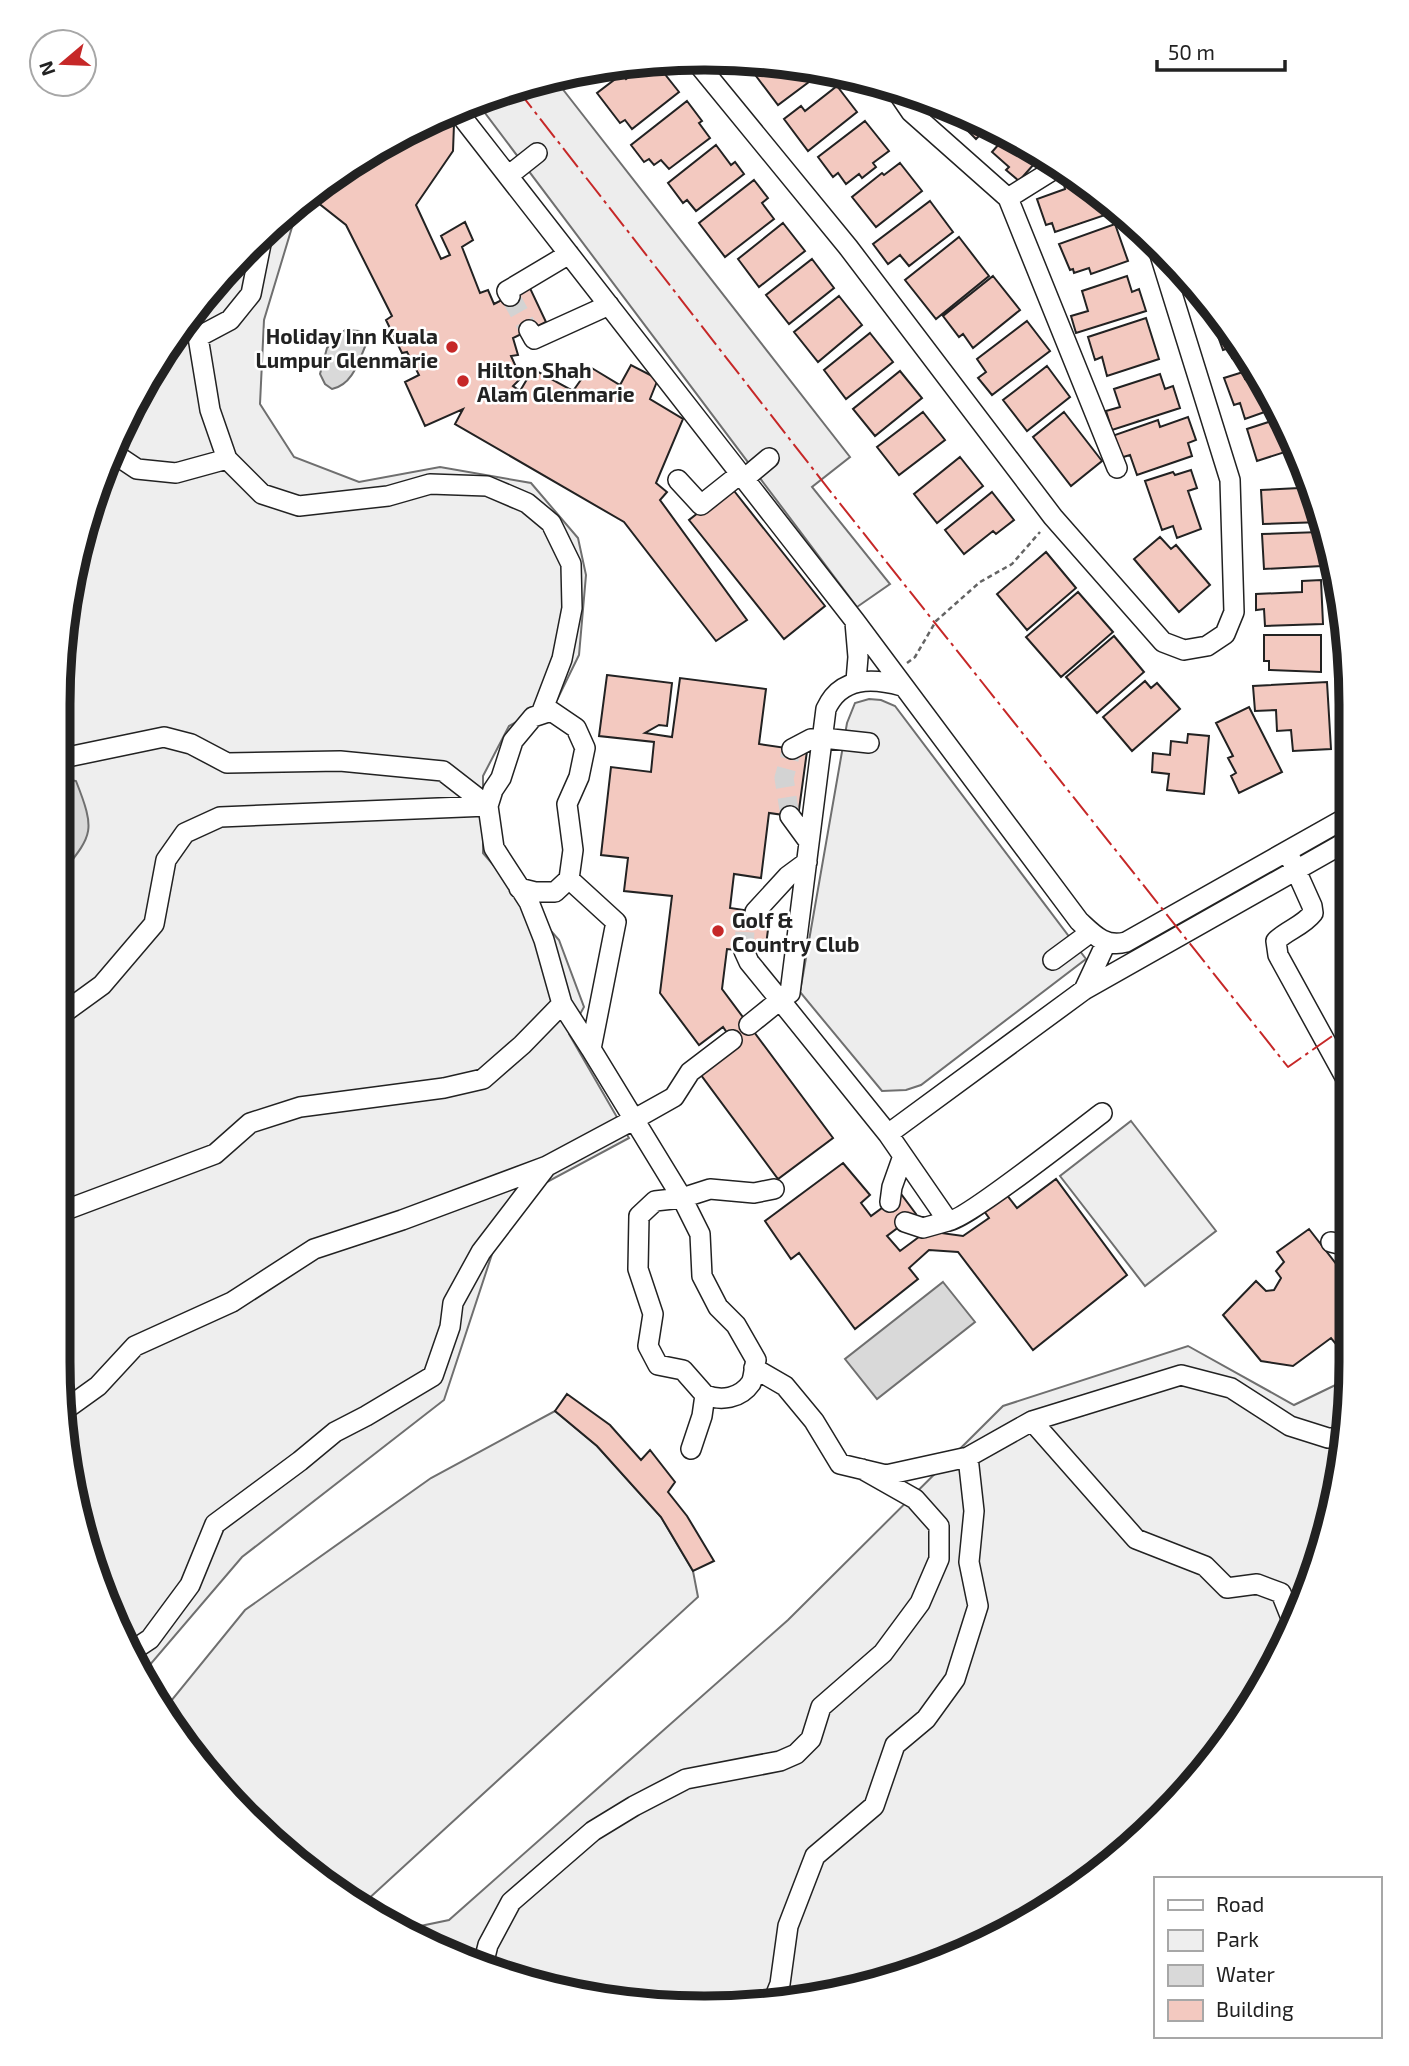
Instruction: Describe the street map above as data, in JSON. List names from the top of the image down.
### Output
{
  "places": ["Holiday Inn Kuala Lumpur Glenmarie", "Hilton Shah Alam Glenmarie", "Golf & Country Club"],
  "legend": [
    "Road",
    "Park",
    "Water",
    "Building"
  ],
  "scale_bar": "50 m",
  "north": "left"
}
